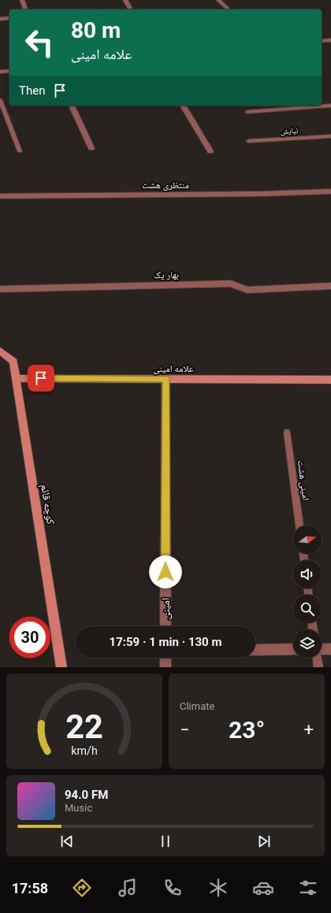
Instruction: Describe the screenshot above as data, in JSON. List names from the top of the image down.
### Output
{
  "streets": {
    "street": [
      "منتظری هشت",
      "بهار یک",
      "علامه امینی",
      "کوچه قائم",
      "امینی"
    ],
    "lane": ["نیایش", "امینی هشت"]
  },
  "crossings": [
    ["علامه امینی", "کوچه قائم"],
    ["علامه امینی", "امینی"]
  ],
  "north": "right",
  "page": {
    "turn": ["80 m", "علامه امینی"],
    "then": "Then",
    "limit": "30",
    "trip": "17:59 · 1 min · 130 m",
    "tile": "Climate",
    "heat": ["−", "23°", "+"],
    "song": ["94.0 FM", "Music"],
    "tabs": "17:58",
    "gauge": ["22", "km/h"]
  }
}
